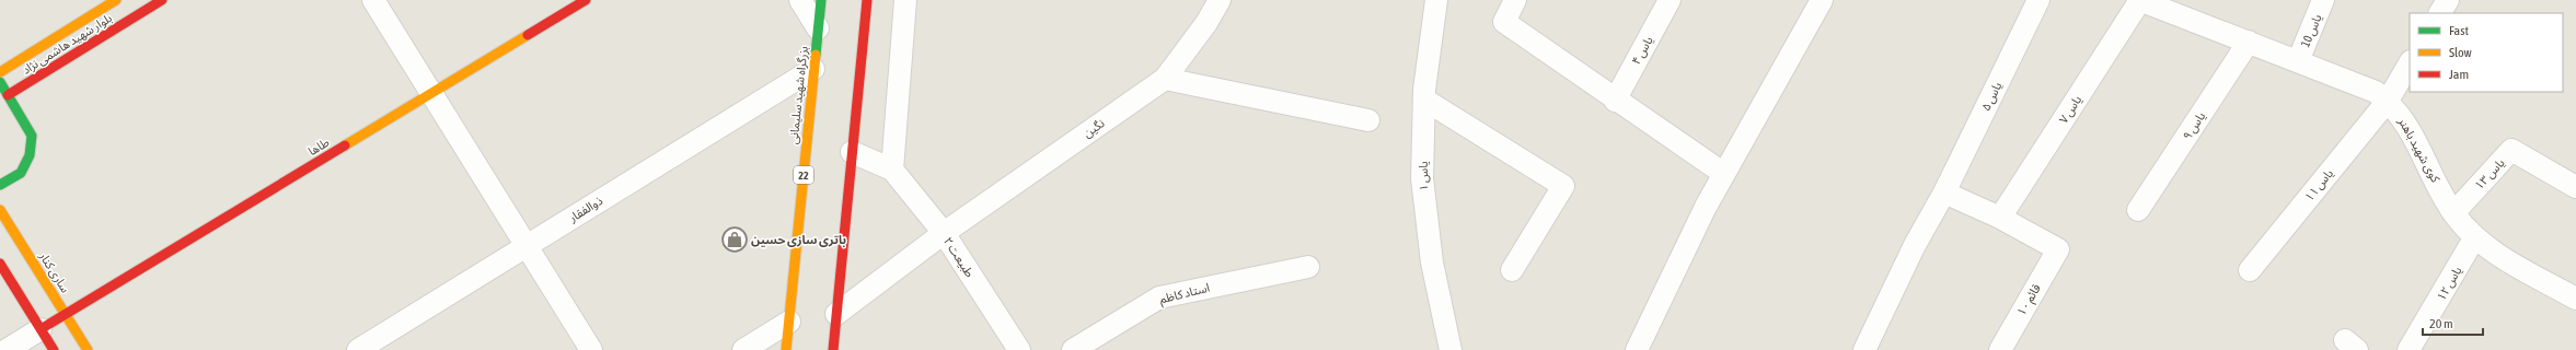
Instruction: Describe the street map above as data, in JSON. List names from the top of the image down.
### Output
{
  "streets": {
    "main road": [
      "بلوار شهید هاشمی نژاد",
      "بزرگراه شهید سلیمانی",
      "طاها",
      "22",
      "ساری کنار"
    ],
    "street": [
      "یاس 10",
      "یاس ۴",
      "یاس ۵",
      "یاس ۷",
      "یاس ۹",
      "نگین",
      "کوی شهید باهنر",
      "یاس ۱۳",
      "یاس ۱",
      "یاس ۱۱",
      "ذوالفقار",
      "طبیعت ۲",
      "یاس ۱۲",
      "استاد کاظم",
      "قائم ۱۰"
    ]
  },
  "crossings": [
    ["یاس 10", "کوی شهید باهنر"],
    ["بزرگراه شهید سلیمانی", "ذوالفقار"],
    ["یاس ۷", "کوی شهید باهنر"],
    ["یاس ۷", "قائم ۱۰"],
    ["یاس ۹", "کوی شهید باهنر"],
    ["نگین", "طبیعت ۲"],
    ["طاها", "ساری کنار"],
    ["کوی شهید باهنر", "یاس ۱۳"],
    ["کوی شهید باهنر", "یاس ۱۱"],
    ["کوی شهید باهنر", "یاس ۱۲"]
  ],
  "places": {
    "shop": ["باتری سازی حسین"]
  },
  "legend": ["Fast", "Slow", "Jam"],
  "scale_bar": "20 m"
}
